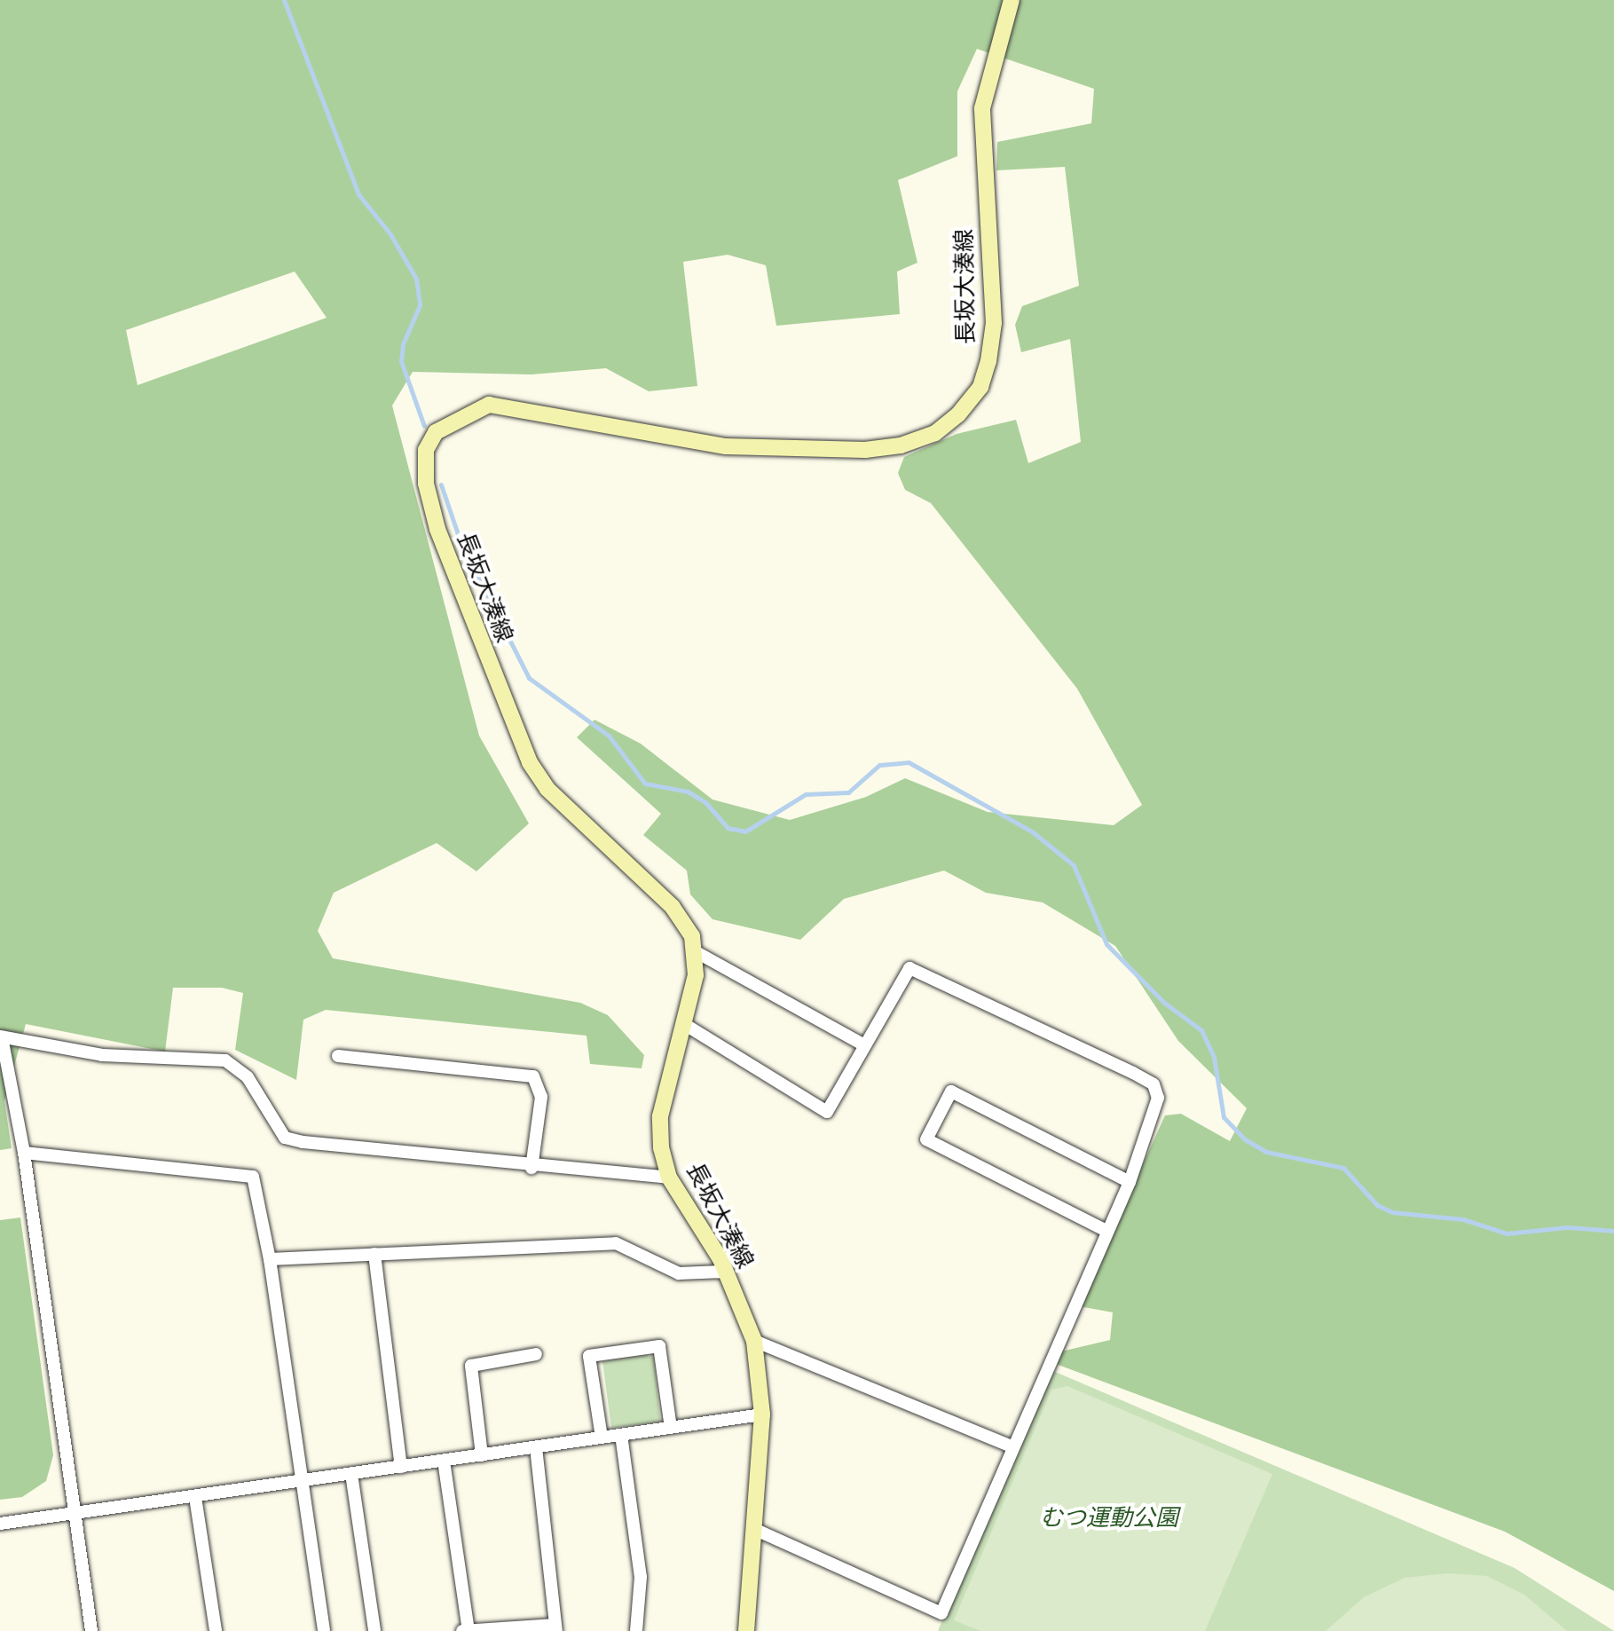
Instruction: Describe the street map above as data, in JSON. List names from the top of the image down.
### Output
{
  "streets": {
    "main road": ["長坂大湊線"]
  },
  "parks": ["むつ運動公園"]
}
